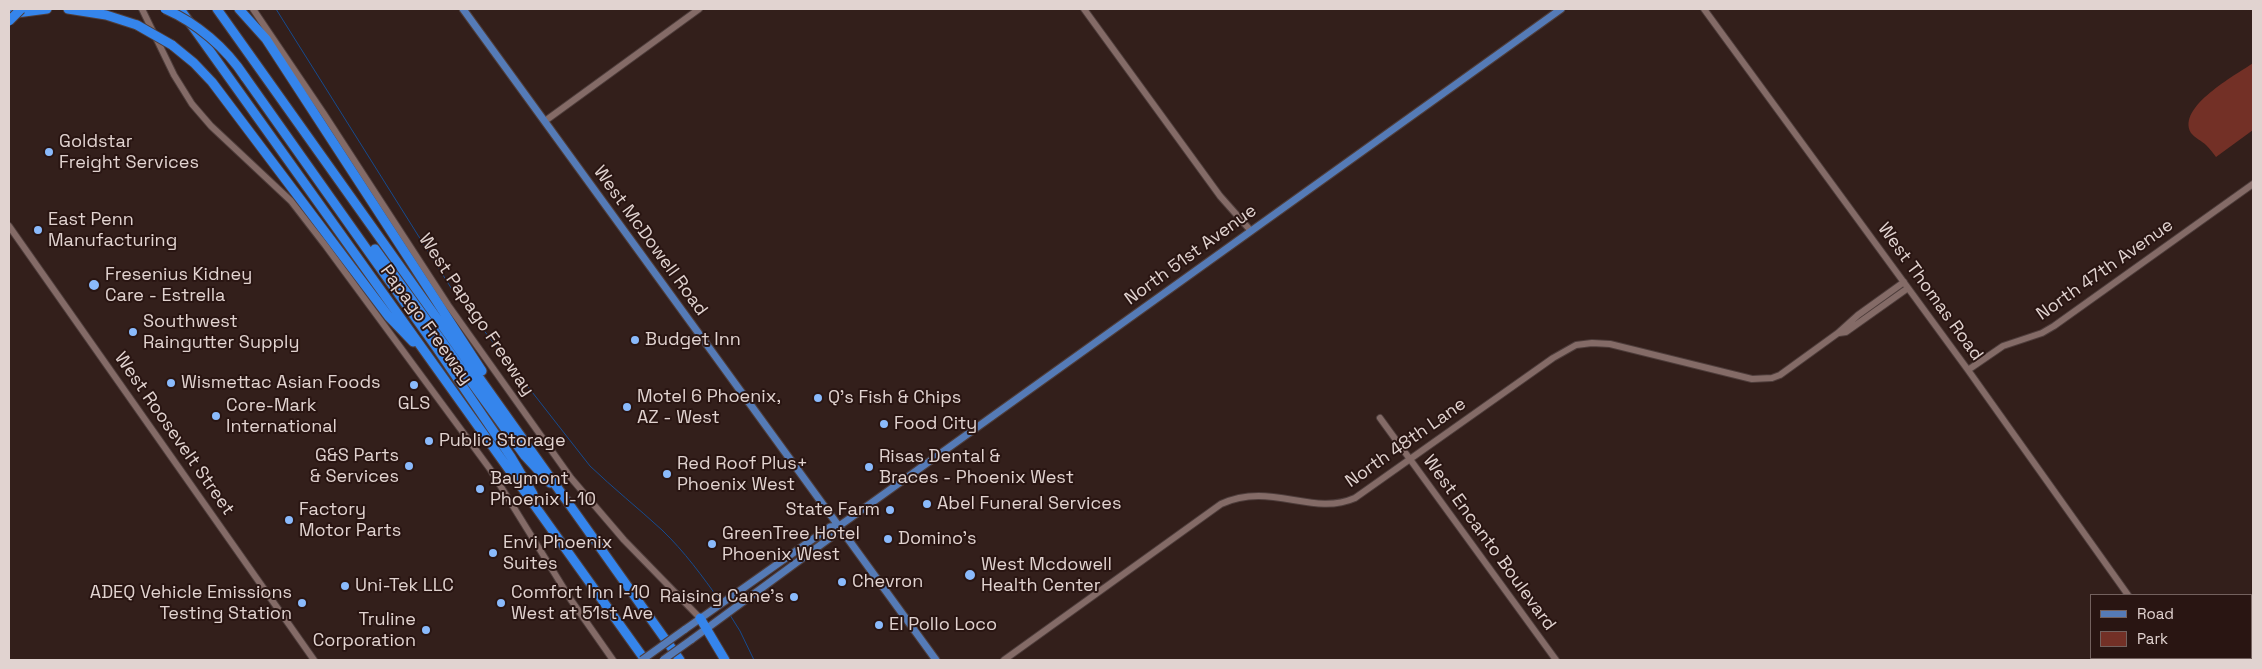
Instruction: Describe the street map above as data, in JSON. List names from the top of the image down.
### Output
{
  "streets": {
    "highway": ["Papago Freeway"],
    "main road": ["West McDowell Road", "North 51st Avenue"],
    "street": [
      "North 47th Avenue",
      "West Thomas Road",
      "West Papago Freeway",
      "West Roosevelt Street",
      "North 48th Lane",
      "West Encanto Boulevard"
    ]
  },
  "crossings": [
    ["West McDowell Road", "North 51st Avenue"],
    ["North 51st Avenue", "West Papago Freeway"],
    ["North 51st Avenue", "Papago Freeway"],
    ["North 47th Avenue", "West Thomas Road"],
    ["West Thomas Road", "North 48th Lane"],
    ["North 48th Lane", "West Encanto Boulevard"]
  ],
  "places": [
    "Goldstar Freight Services",
    "East Penn Manufacturing",
    "Fresenius Kidney Care - Estrella",
    "Southwest Raingutter Supply",
    "Budget Inn",
    "Wismettac Asian Foods",
    "GLS",
    "Q's Fish & Chips",
    "Motel 6 Phoenix, AZ - West",
    "Core-Mark International",
    "Food City",
    "Public Storage",
    "G&S Parts & Services",
    "Risas Dental & Braces - Phoenix West",
    "Red Roof Plus+ Phoenix West",
    "Baymont Phoenix I-10",
    "Abel Funeral Services",
    "State Farm",
    "Factory Motor Parts",
    "Domino's",
    "GreenTree Hotel Phoenix West",
    "Envi Phoenix Suites",
    "West Mcdowell Health Center",
    "Chevron",
    "Uni-Tek LLC",
    "Raising Cane's",
    "ADEQ Vehicle Emissions Testing Station",
    "Comfort Inn I-10 West at 51st Ave",
    "El Pollo Loco",
    "Truline Corporation"
  ],
  "legend": ["Road", "Park"]
}
